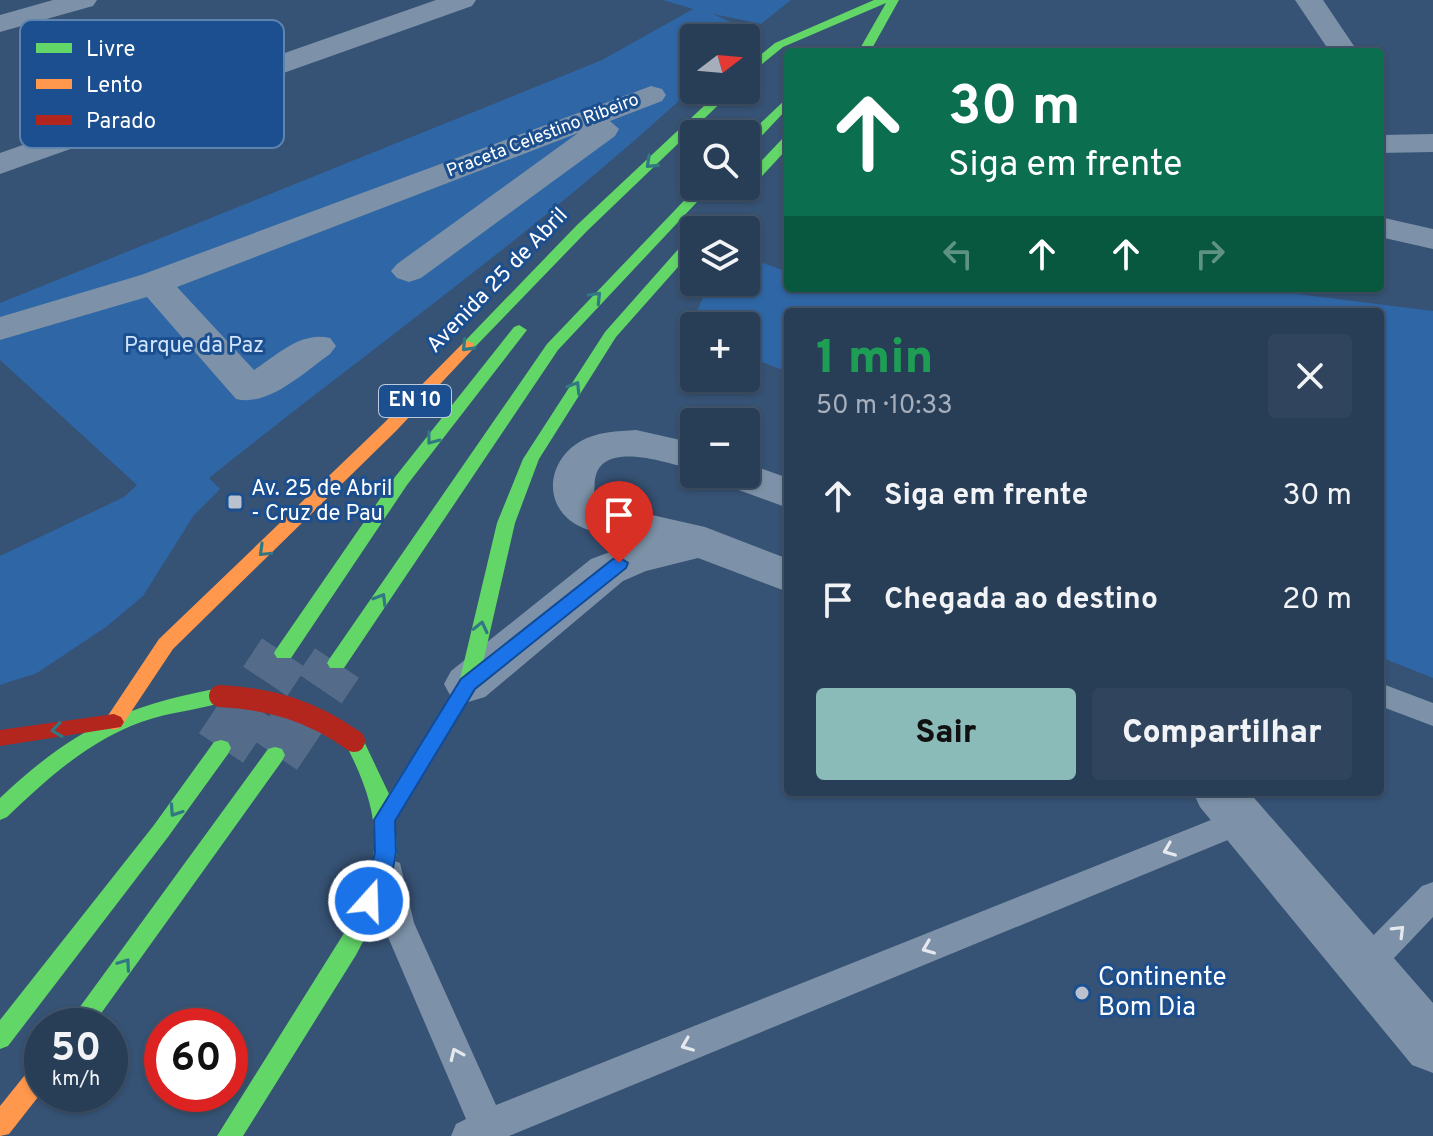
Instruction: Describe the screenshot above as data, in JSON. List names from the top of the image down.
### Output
{
  "streets": {
    "main road": ["Avenida 25 de Abril", "EN 10"],
    "street": ["Praceta Celestino Ribeiro"]
  },
  "crossings": [
    ["Avenida 25 de Abril", "EN 10"]
  ],
  "parks": ["Parque da Paz"],
  "places": {
    "transit": ["Av. 25 de Abril - Cruz de Pau"],
    "other": ["Continente Bom Dia"]
  },
  "legend": ["Livre", "Lento", "Parado"],
  "north": "right",
  "page": {
    "map_buttons": ["+", "−"],
    "turn": ["30 m", "Siga em frente"],
    "heading": ["1 min", "50 m · 10:33"],
    "list": [
      {
        "name": "Siga em frente",
        "value": "30 m"
      },
      {
        "name": "Chegada ao destino",
        "value": "20 m"
      }
    ],
    "buttons": ["Sair", "Compartilhar"],
    "speed": "50 km/h",
    "limit": "60"
  }
}
